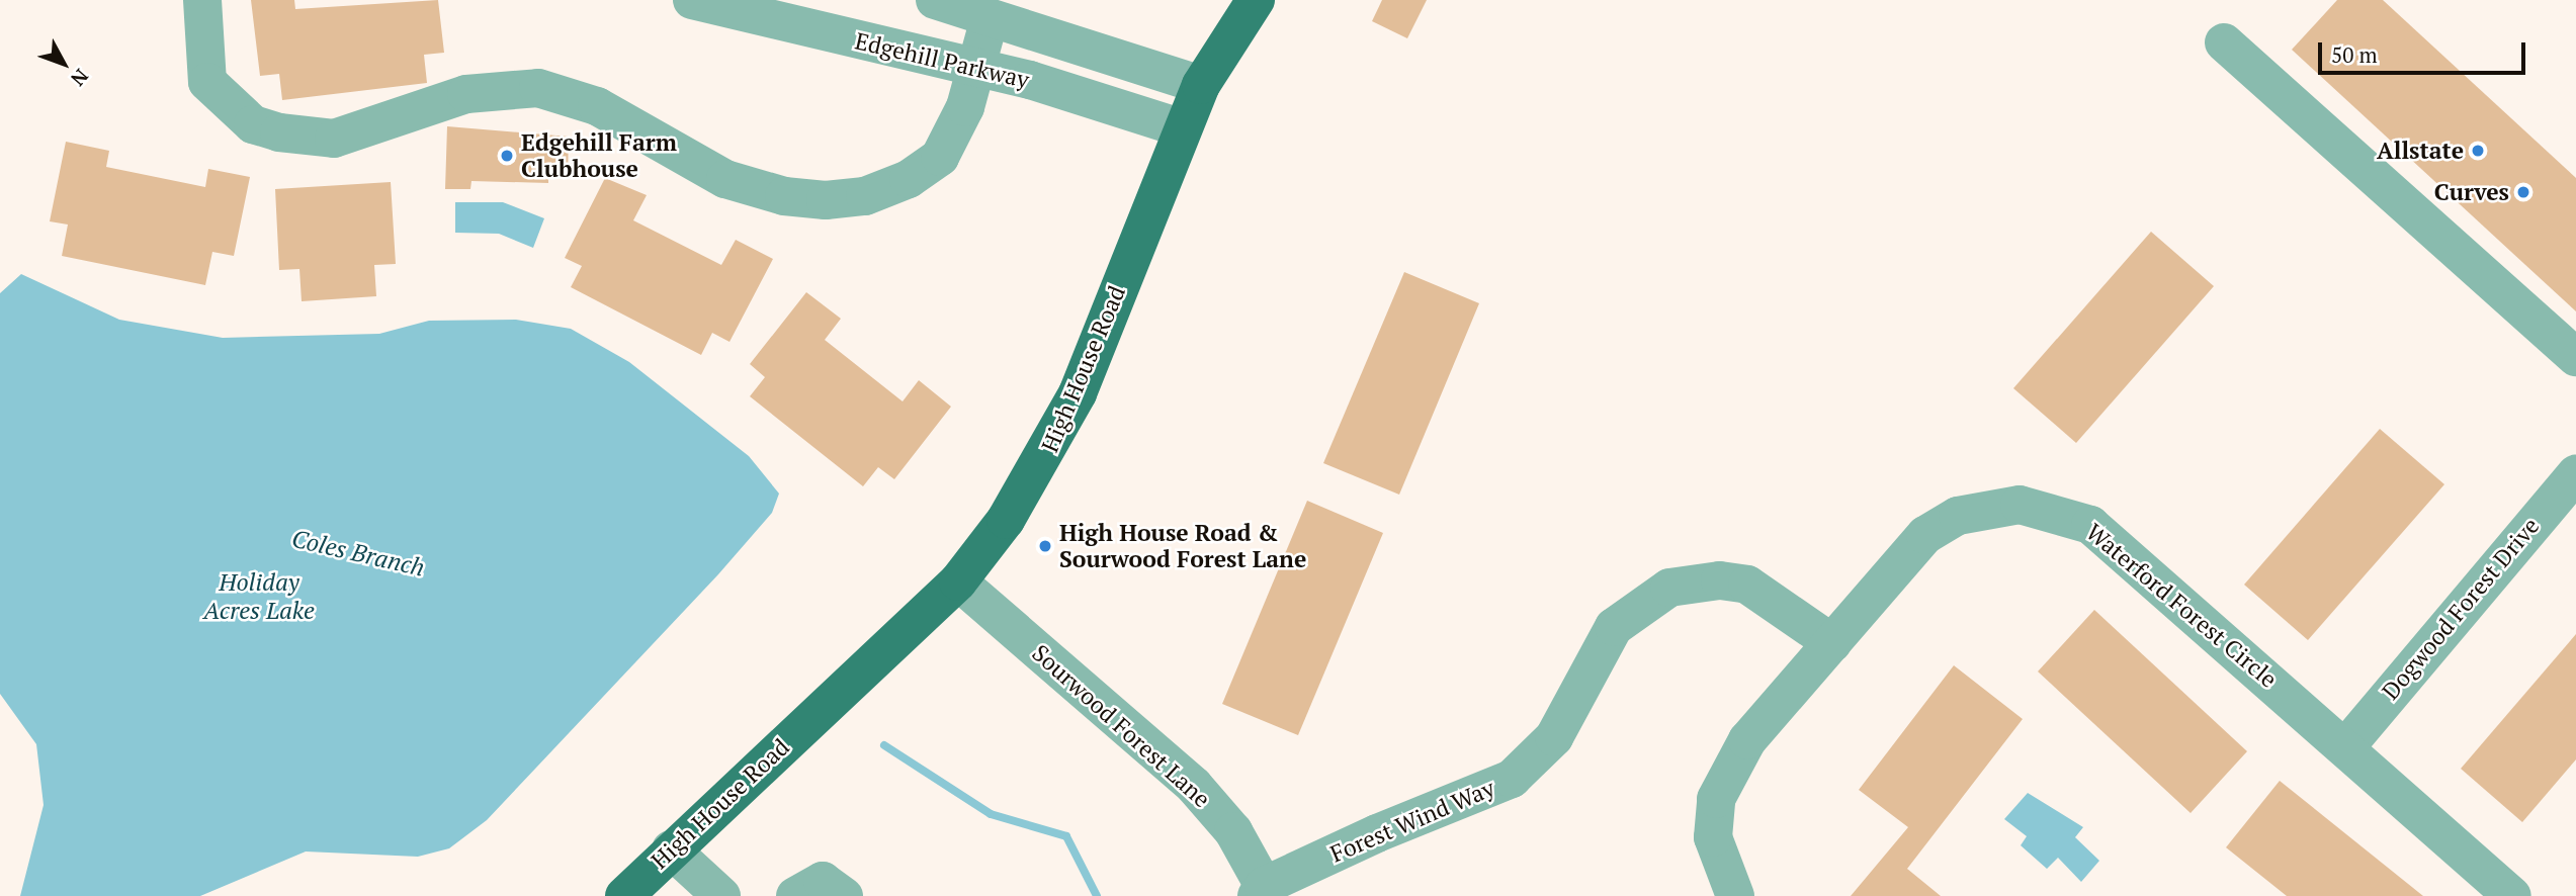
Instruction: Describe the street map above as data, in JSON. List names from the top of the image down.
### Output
{
  "streets": {
    "main road": ["High House Road"],
    "street": [
      "Edgehill Parkway",
      "Waterford Forest Circle",
      "Dogwood Forest Drive",
      "Sourwood Forest Lane",
      "Forest Wind Way"
    ]
  },
  "crossings": [
    ["Edgehill Parkway", "High House Road"],
    ["High House Road", "Sourwood Forest Lane"],
    ["Waterford Forest Circle", "Dogwood Forest Drive"],
    ["Waterford Forest Circle", "Forest Wind Way"],
    ["Sourwood Forest Lane", "Forest Wind Way"]
  ],
  "water": ["Coles Branch", "Holiday Acres Lake"],
  "places": [
    "Allstate",
    "Edgehill Farm Clubhouse",
    "Curves",
    "High House Road & Sourwood Forest Lane"
  ],
  "scale_bar": "50 m",
  "north": "bottom right"
}
